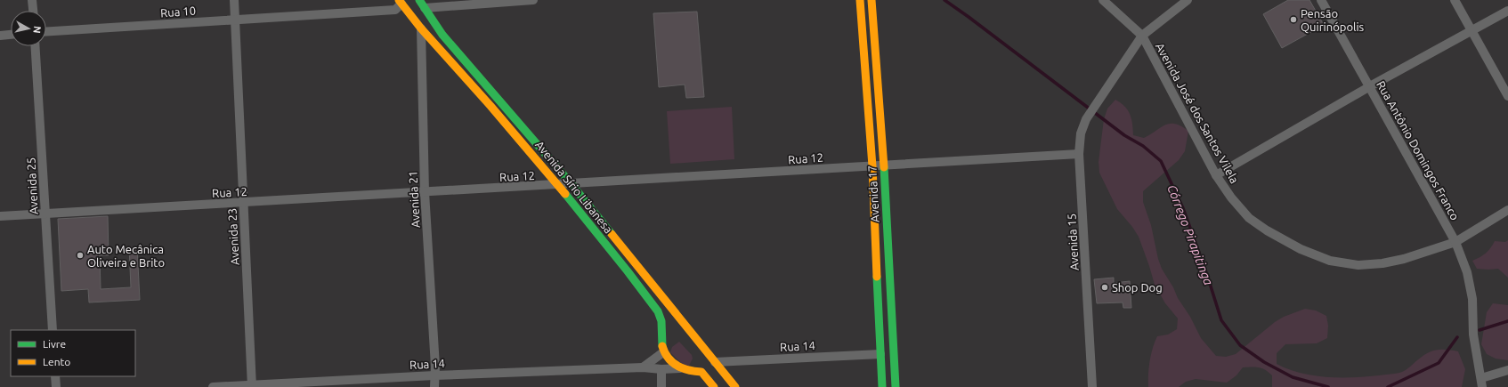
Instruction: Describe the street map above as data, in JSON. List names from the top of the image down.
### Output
{
  "streets": {
    "street": [
      "Rua 10",
      "Avenida José dos Santos Vilela",
      "Rua Antônio Domingos Franco",
      "Rua 12",
      "Avenida 25",
      "Avenida Sírio Libanesa",
      "Avenida 17",
      "Avenida 21",
      "Avenida 23",
      "Avenida 15",
      "Rua 14"
    ]
  },
  "crossings": [
    ["Rua 10", "Avenida Sírio Libanesa"],
    ["Rua 10", "Avenida 23"],
    ["Avenida José dos Santos Vilela", "Rua Antônio Domingos Franco"],
    ["Avenida José dos Santos Vilela", "Avenida 15"],
    ["Rua 12", "Avenida 25"],
    ["Rua 12", "Avenida Sírio Libanesa"],
    ["Rua 12", "Avenida 17"],
    ["Rua 12", "Avenida 21"],
    ["Rua 12", "Avenida 23"],
    ["Rua 12", "Avenida 15"],
    ["Avenida Sírio Libanesa", "Avenida 21"],
    ["Avenida Sírio Libanesa", "Rua 14"],
    ["Avenida 17", "Rua 14"],
    ["Avenida 21", "Rua 14"],
    ["Avenida 23", "Rua 14"]
  ],
  "water": ["Córrego Pirapitinga"],
  "places": ["Pensão Quirinópolis", "Auto Mecânica Oliveira e Brito", "Shop Dog"],
  "legend": ["Livre", "Lento"],
  "north": "right"
}
